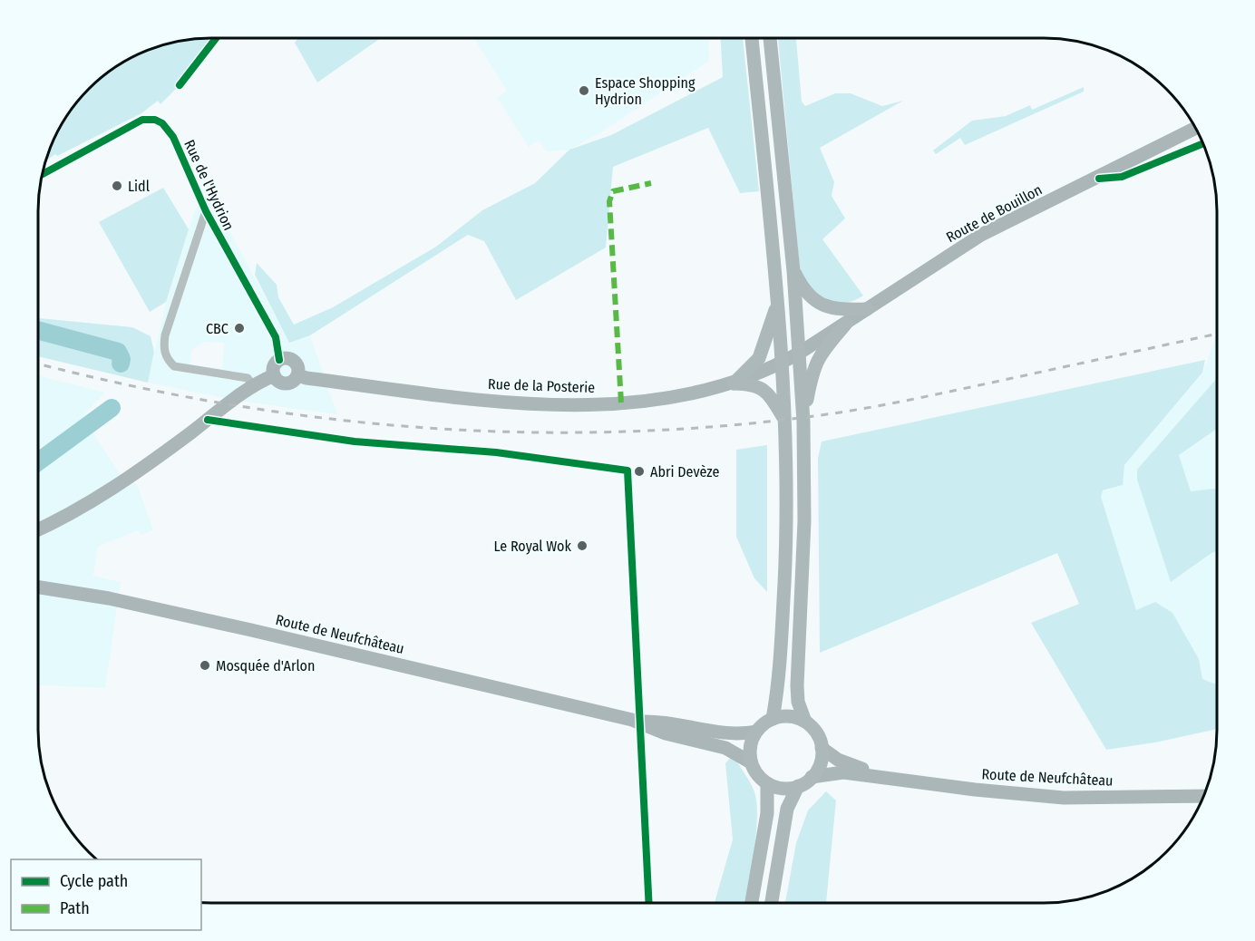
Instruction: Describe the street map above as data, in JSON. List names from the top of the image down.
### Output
{
  "streets": {
    "main road": ["Route de Bouillon", "Rue de la Posterie", "Route de Neufchâteau"],
    "street": ["Rue de l'Hydrion"]
  },
  "crossings": [
    ["Rue de l'Hydrion", "Rue de la Posterie"],
    ["Route de Bouillon", "Rue de la Posterie"]
  ],
  "places": [
    "Espace Shopping Hydrion",
    "Lidl",
    "CBC",
    "Abri Devèze",
    "Le Royal Wok",
    "Mosquée d'Arlon"
  ],
  "legend": ["Cycle path", "Path"]
}
